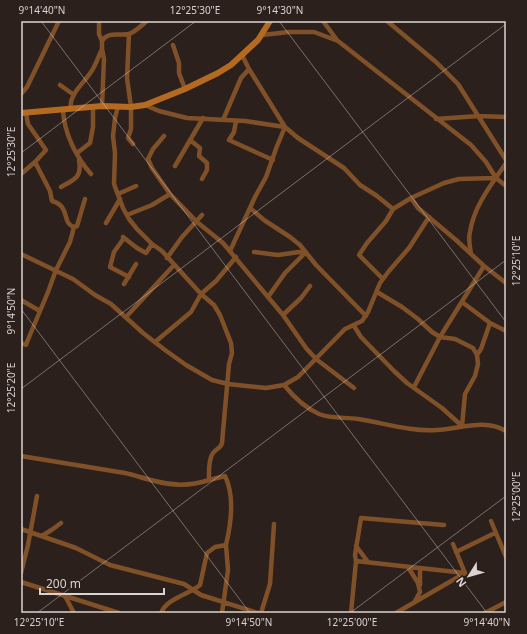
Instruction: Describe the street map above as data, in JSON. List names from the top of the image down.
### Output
{
  "scale_bar": "200 m",
  "north": "bottom left",
  "coordinates": [
    "9°14'40\"N",
    "12°25'30\"E",
    "9°14'30\"N",
    "12°25'10\"E",
    "9°14'50\"N",
    "12°25'20\"E",
    "12°25'00\"E"
  ]
}
